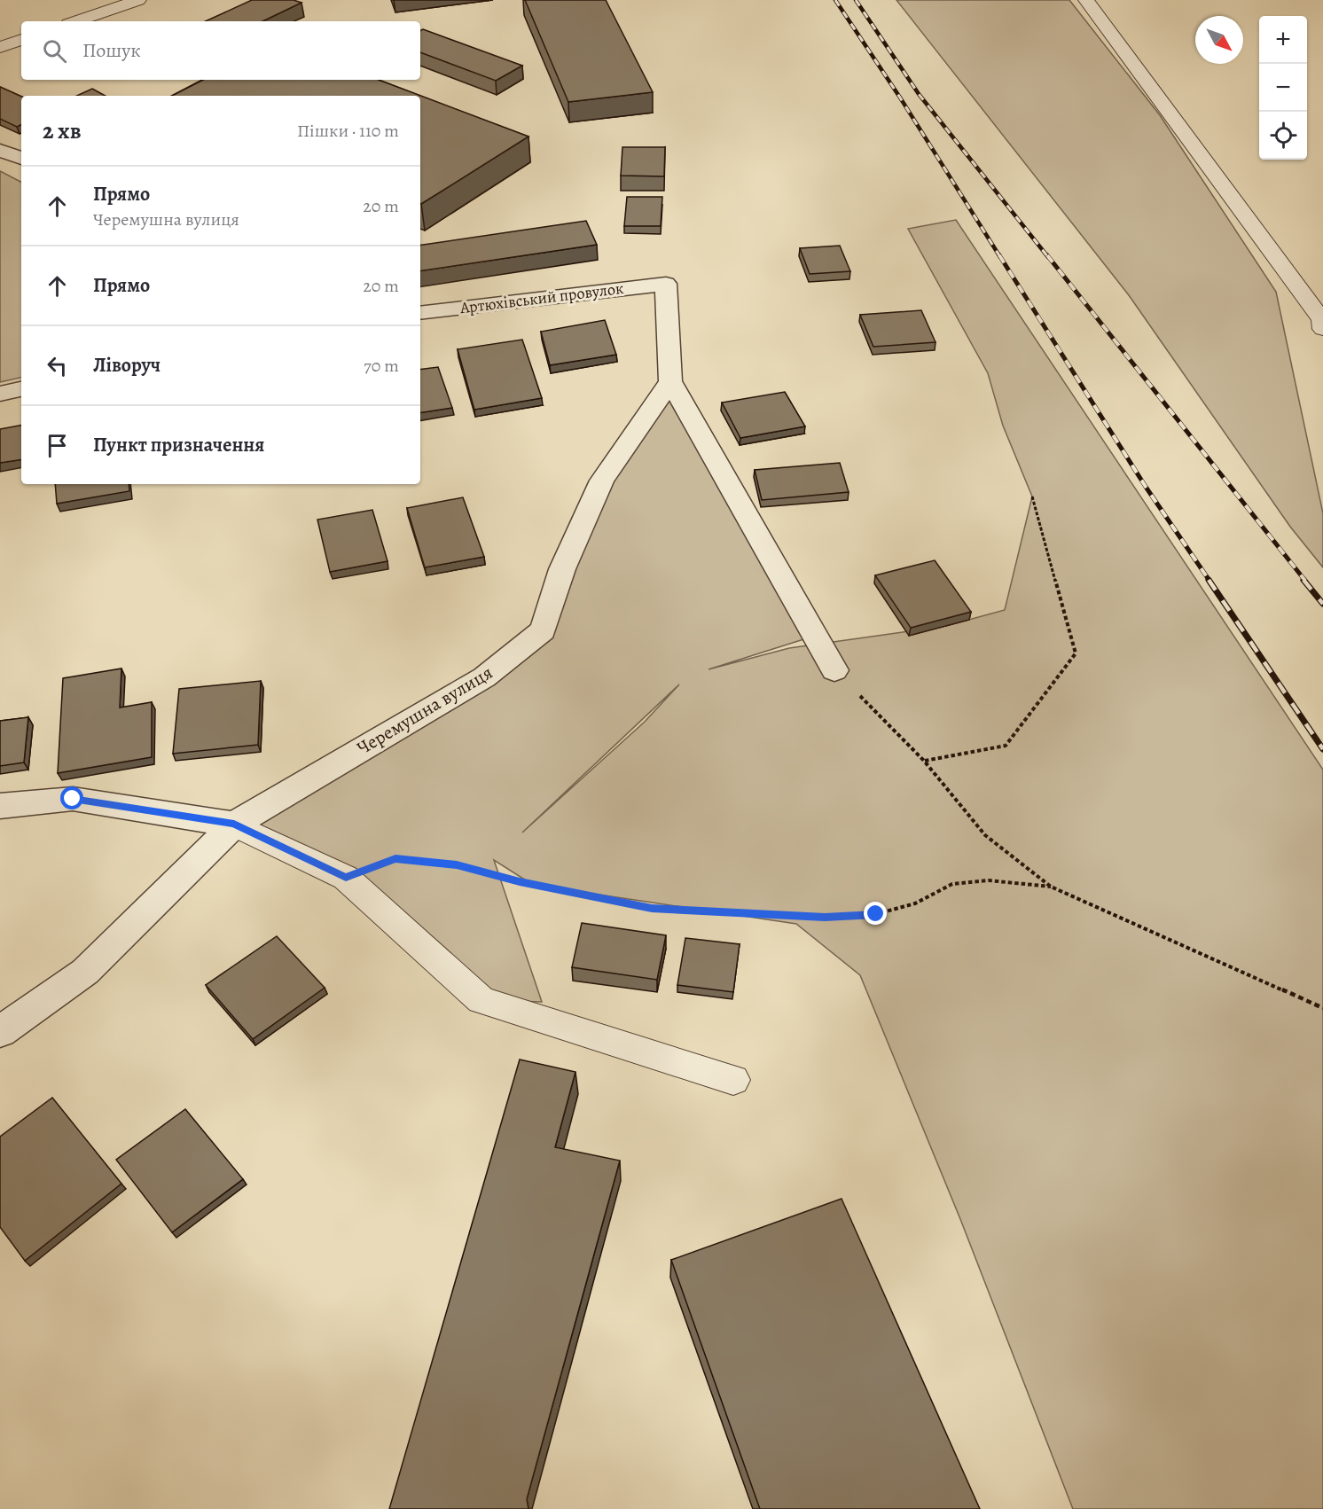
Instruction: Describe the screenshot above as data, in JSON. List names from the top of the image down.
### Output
{
  "streets": {
    "street": ["Артюхівський провулок", "Черемушна вулиця"]
  },
  "crossings": [
    ["Артюхівський провулок", "Черемушна вулиця"]
  ],
  "north": "bottom right",
  "page": {
    "map_buttons": ["+", "−"],
    "search": "Пошук",
    "heading": ["2 хв", "Пішки · 110 m"],
    "list": [
      ["Прямо", "Черемушна вулиця", "20 m"],
      ["Прямо", "20 m"],
      ["Ліворуч", "70 m"],
      "Пункт призначення"
    ]
  }
}
